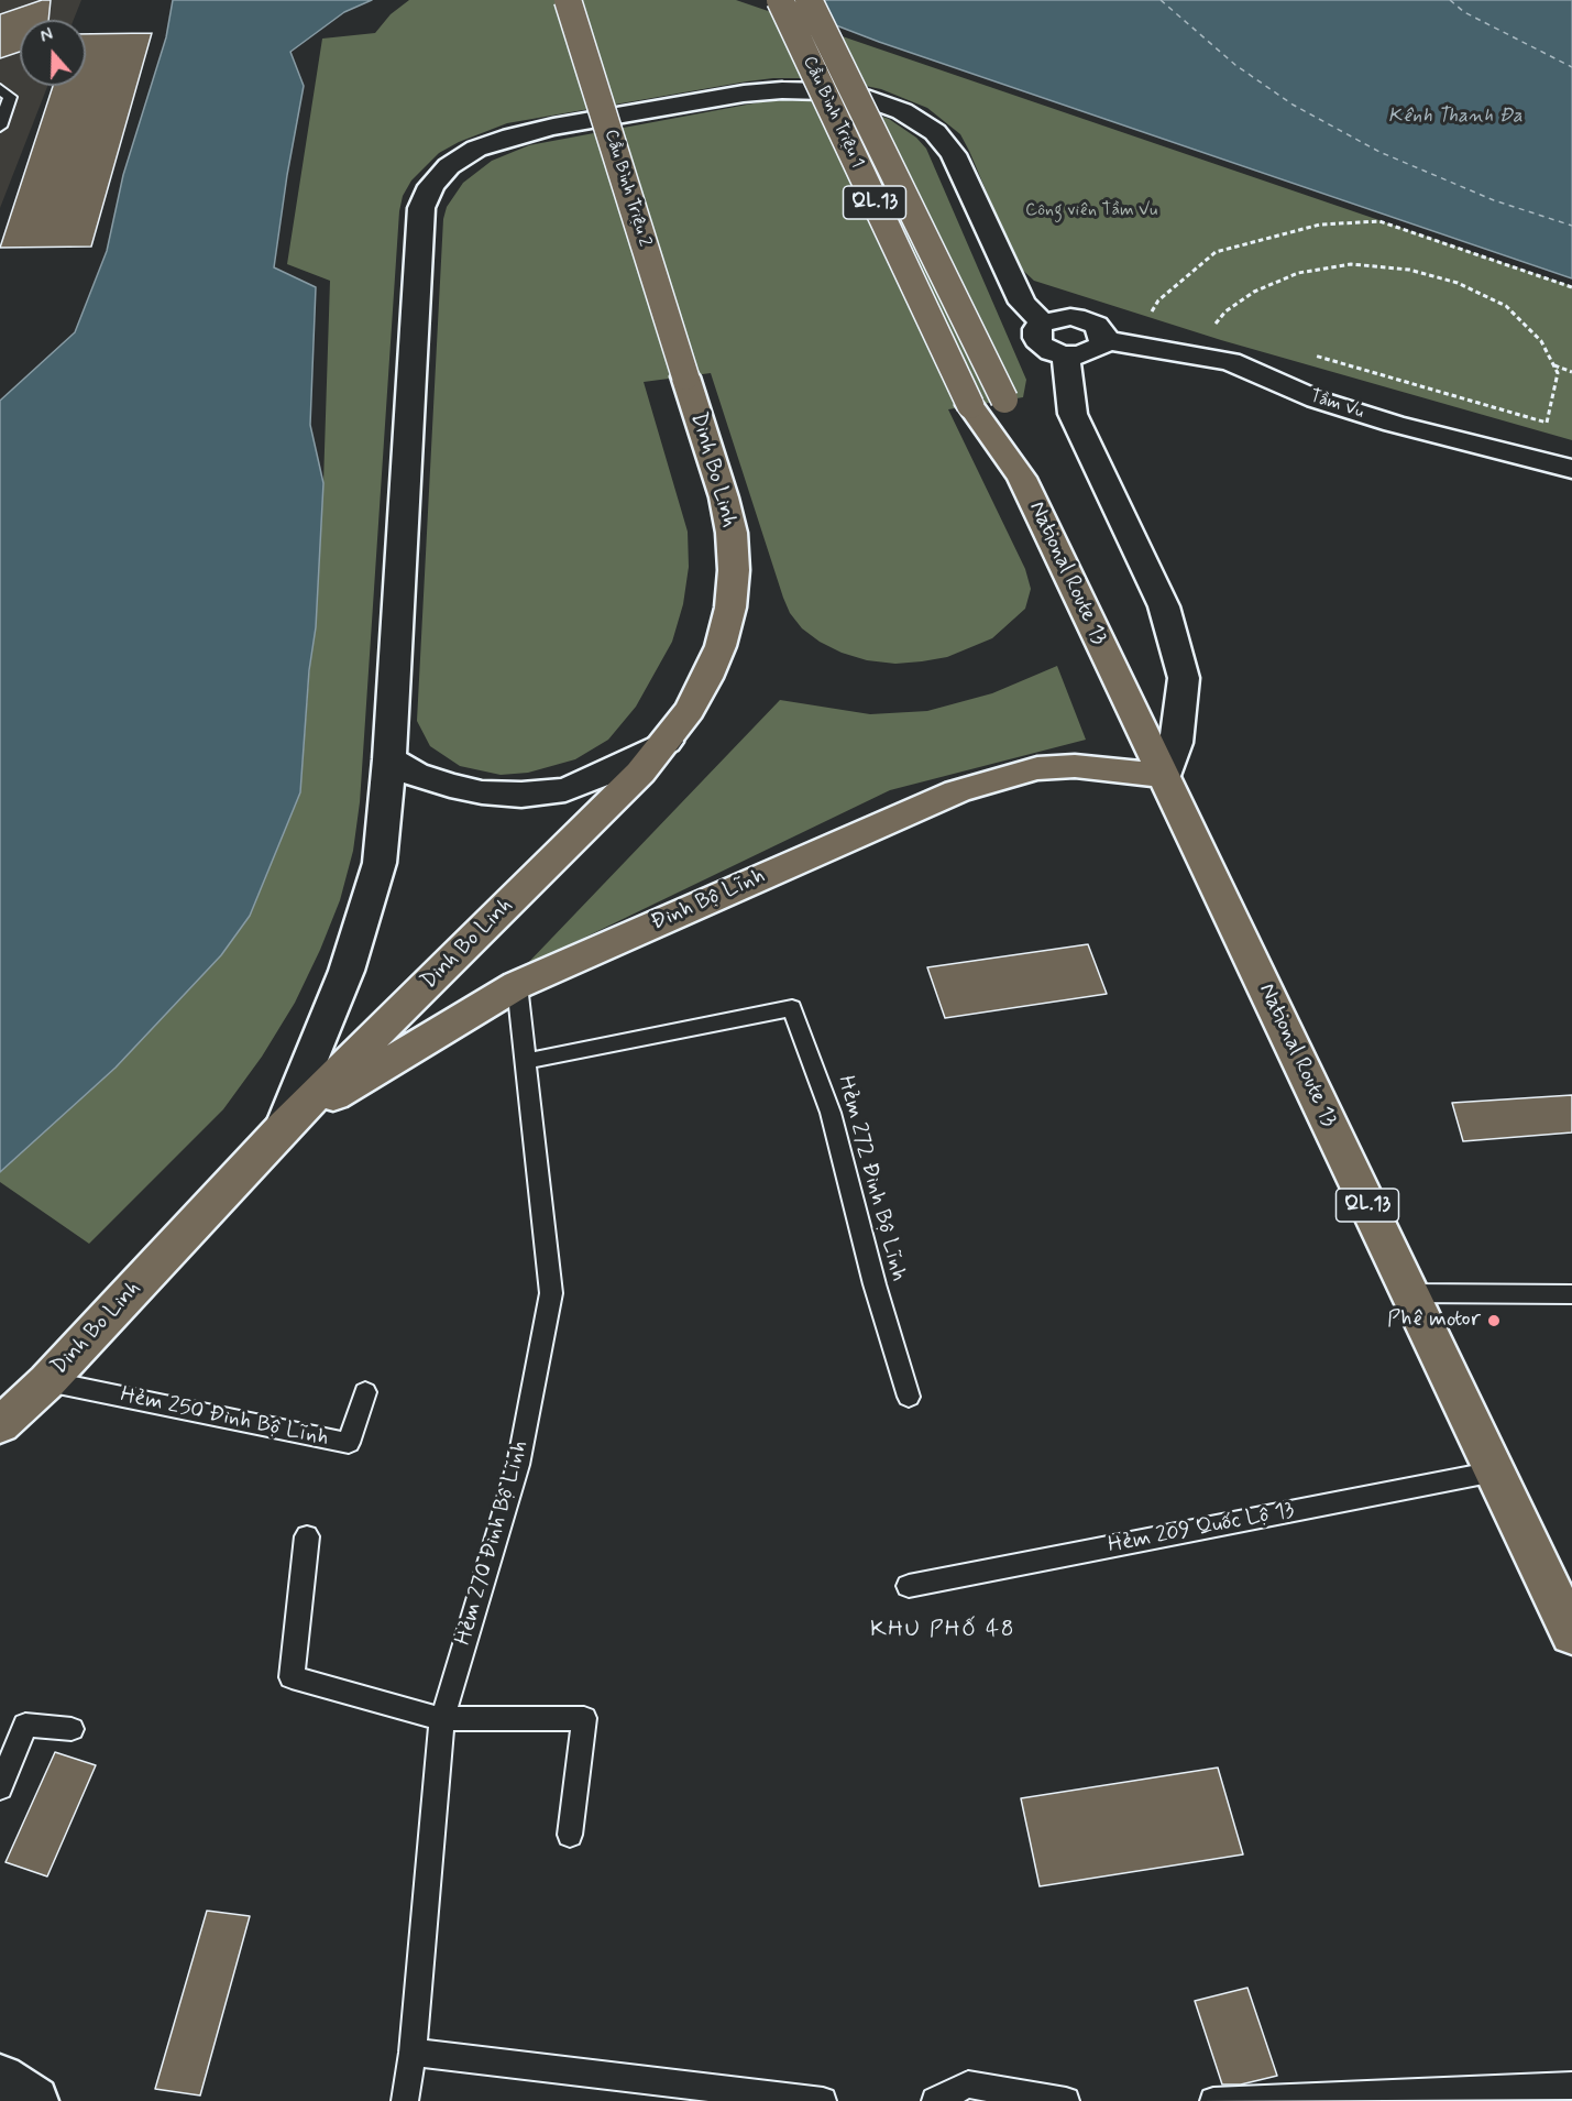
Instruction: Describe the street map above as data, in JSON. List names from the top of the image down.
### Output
{
  "streets": {
    "main road": [
      "Cầu Bình Triệu 1",
      "Cầu Bình Triệu 2",
      "QL.13",
      "Dinh Bo Linh",
      "National Route 13",
      "Đinh Bộ Lĩnh"
    ],
    "street": ["Tầm Vu"],
    "lane": [
      "Hẻm 272 Đinh Bộ Lĩnh",
      "Hẻm 250 Đinh Bộ Lĩnh",
      "Hẻm 209 Quốc Lộ 13",
      "Hẻm 270 Đinh Bộ Lĩnh"
    ]
  },
  "crossings": [
    ["Cầu Bình Triệu 1", "National Route 13"],
    ["Cầu Bình Triệu 2", "Dinh Bo Linh"],
    ["Dinh Bo Linh", "Đinh Bộ Lĩnh"],
    ["Dinh Bo Linh", "Hẻm 250 Đinh Bộ Lĩnh"],
    ["National Route 13", "Đinh Bộ Lĩnh"],
    ["National Route 13", "Hẻm 209 Quốc Lộ 13"],
    ["Đinh Bộ Lĩnh", "Hẻm 270 Đinh Bộ Lĩnh"],
    ["Hẻm 272 Đinh Bộ Lĩnh", "Hẻm 270 Đinh Bộ Lĩnh"]
  ],
  "districts": ["KHU PHỐ 48"],
  "water": ["Kênh Thanh Đa"],
  "parks": ["Công viên Tầm Vu"],
  "places": ["Phê motor"],
  "north": "top"
}
